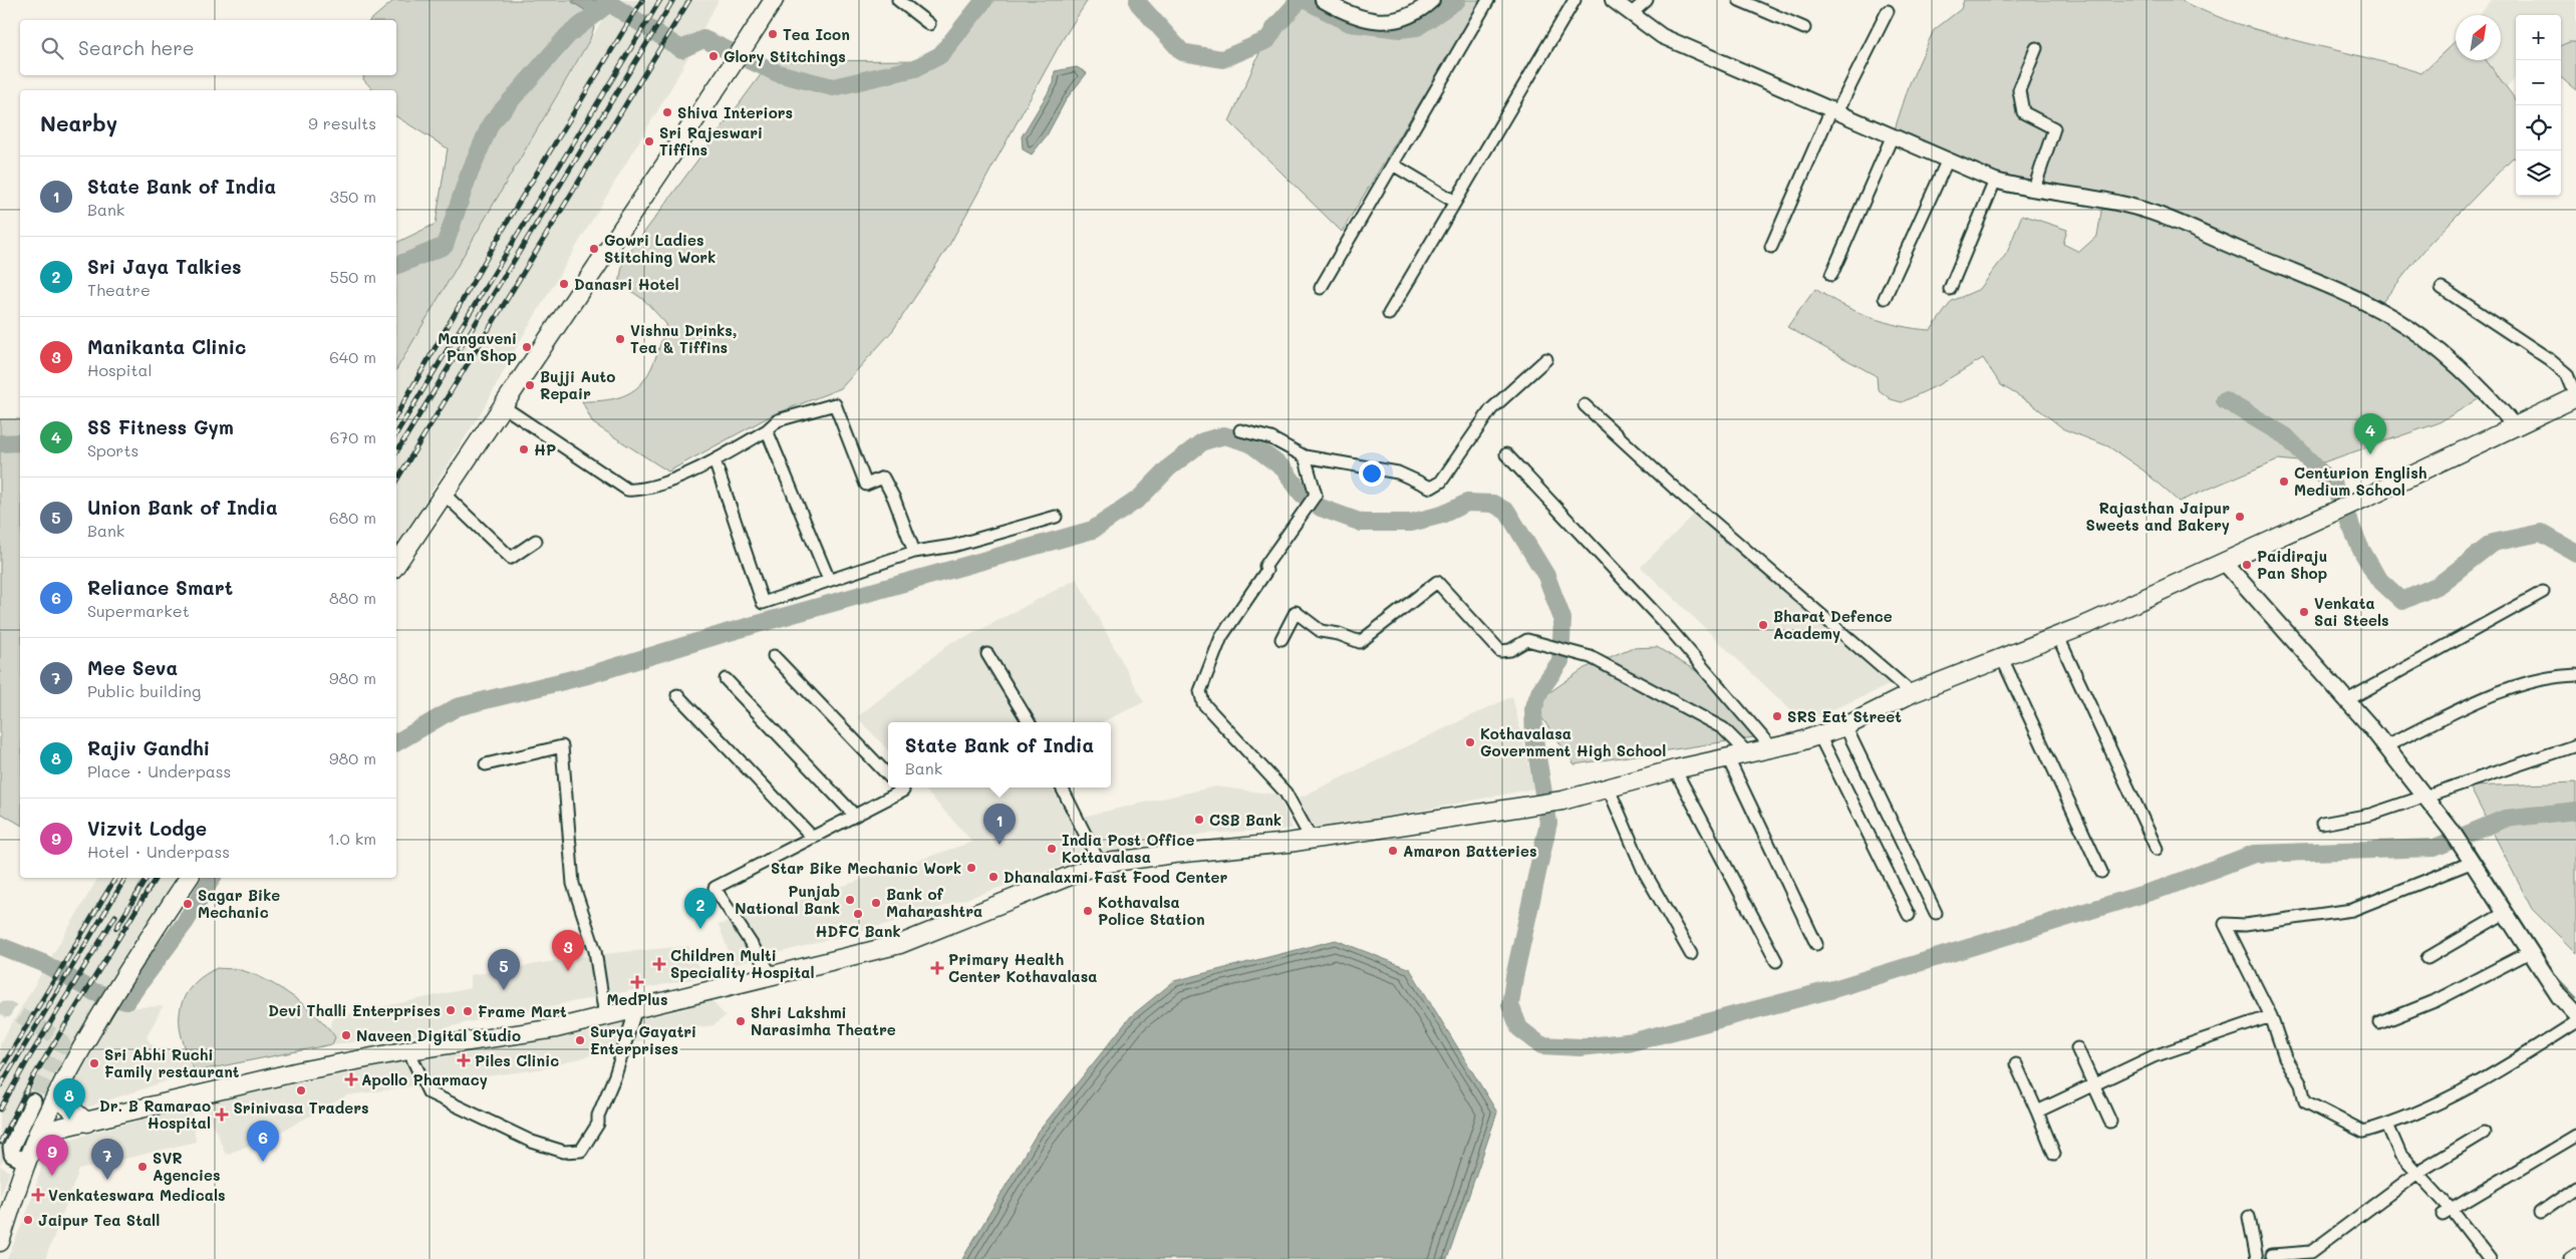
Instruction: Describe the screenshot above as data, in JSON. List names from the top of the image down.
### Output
{
  "places": {
    "other": [
      "Tea Icon",
      "Glory Stitchings",
      "Shiva Interiors",
      "Sri Rajeswari Tiffins",
      "Gowri Ladies Stitching Work",
      "Danasri Hotel",
      "Vishnu Drinks, Tea & Tiffins",
      "Mangaveni Pan Shop",
      "Bujji Auto Repair",
      "HP",
      "Centurion English Medium School",
      "Rajasthan Jaipur Sweets and Bakery",
      "Paidiraju Pan Shop",
      "Venkata Sai Steels",
      "Bharat Defence Academy",
      "SRS Eat Street",
      "Kothavalasa Government High School",
      "CSB Bank",
      "India Post Office Kottavalasa",
      "Amaron Batteries",
      "Star Bike Mechanic Work",
      "Dhanalaxmi Fast Food Center",
      "Punjab National Bank",
      "Bank of Maharashtra",
      "Sagar Bike Mechanic",
      "Kothavalsa Police Station",
      "HDFC Bank",
      "Devi Thalli Enterprises",
      "Frame Mart",
      "Shri Lakshmi Narasimha Theatre",
      "Naveen Digital Studio",
      "Surya Gayatri Enterprises",
      "Sri Abhi Ruchi Family restaurant",
      "Srinivasa Traders",
      "SVR Agencies",
      "Jaipur Tea Stall"
    ],
    "health": [
      "Children Multi Speciality Hospital",
      "Primary Health Center Kothavalasa",
      "MedPlus",
      "Piles Clinic",
      "Apollo Pharmacy",
      "Dr. B Ramarao Hospital",
      "Venkateswara Medicals"
    ]
  },
  "north": "top right",
  "page": {
    "map_buttons": ["+", "−"],
    "search": "Search here",
    "heading": ["Nearby", "9 results"],
    "list": [
      {
        "mark": "1",
        "name": "State Bank of India",
        "note": "Bank",
        "value": "350 m"
      },
      {
        "mark": "2",
        "name": "Sri Jaya Talkies",
        "note": "Theatre",
        "value": "550 m"
      },
      {
        "mark": "3",
        "name": "Manikanta Clinic",
        "note": "Hospital",
        "value": "640 m"
      },
      {
        "mark": "4",
        "name": "SS Fitness Gym",
        "note": "Sports",
        "value": "670 m"
      },
      {
        "mark": "5",
        "name": "Union Bank of India",
        "note": "Bank",
        "value": "680 m"
      },
      {
        "mark": "6",
        "name": "Reliance Smart",
        "note": "Supermarket",
        "value": "880 m"
      },
      {
        "mark": "7",
        "name": "Mee Seva",
        "note": "Public building",
        "value": "980 m"
      },
      {
        "mark": "8",
        "name": "Rajiv Gandhi",
        "note": "Place · Underpass",
        "value": "980 m"
      },
      {
        "mark": "9",
        "name": "Vizvit Lodge",
        "note": "Hotel · Underpass",
        "value": "1.0 km"
      }
    ],
    "pins": [
      "4",
      "1",
      "2",
      "3",
      "5",
      "8",
      "6",
      "9",
      "7"
    ],
    "popup": ["State Bank of India", "Bank"]
  }
}
